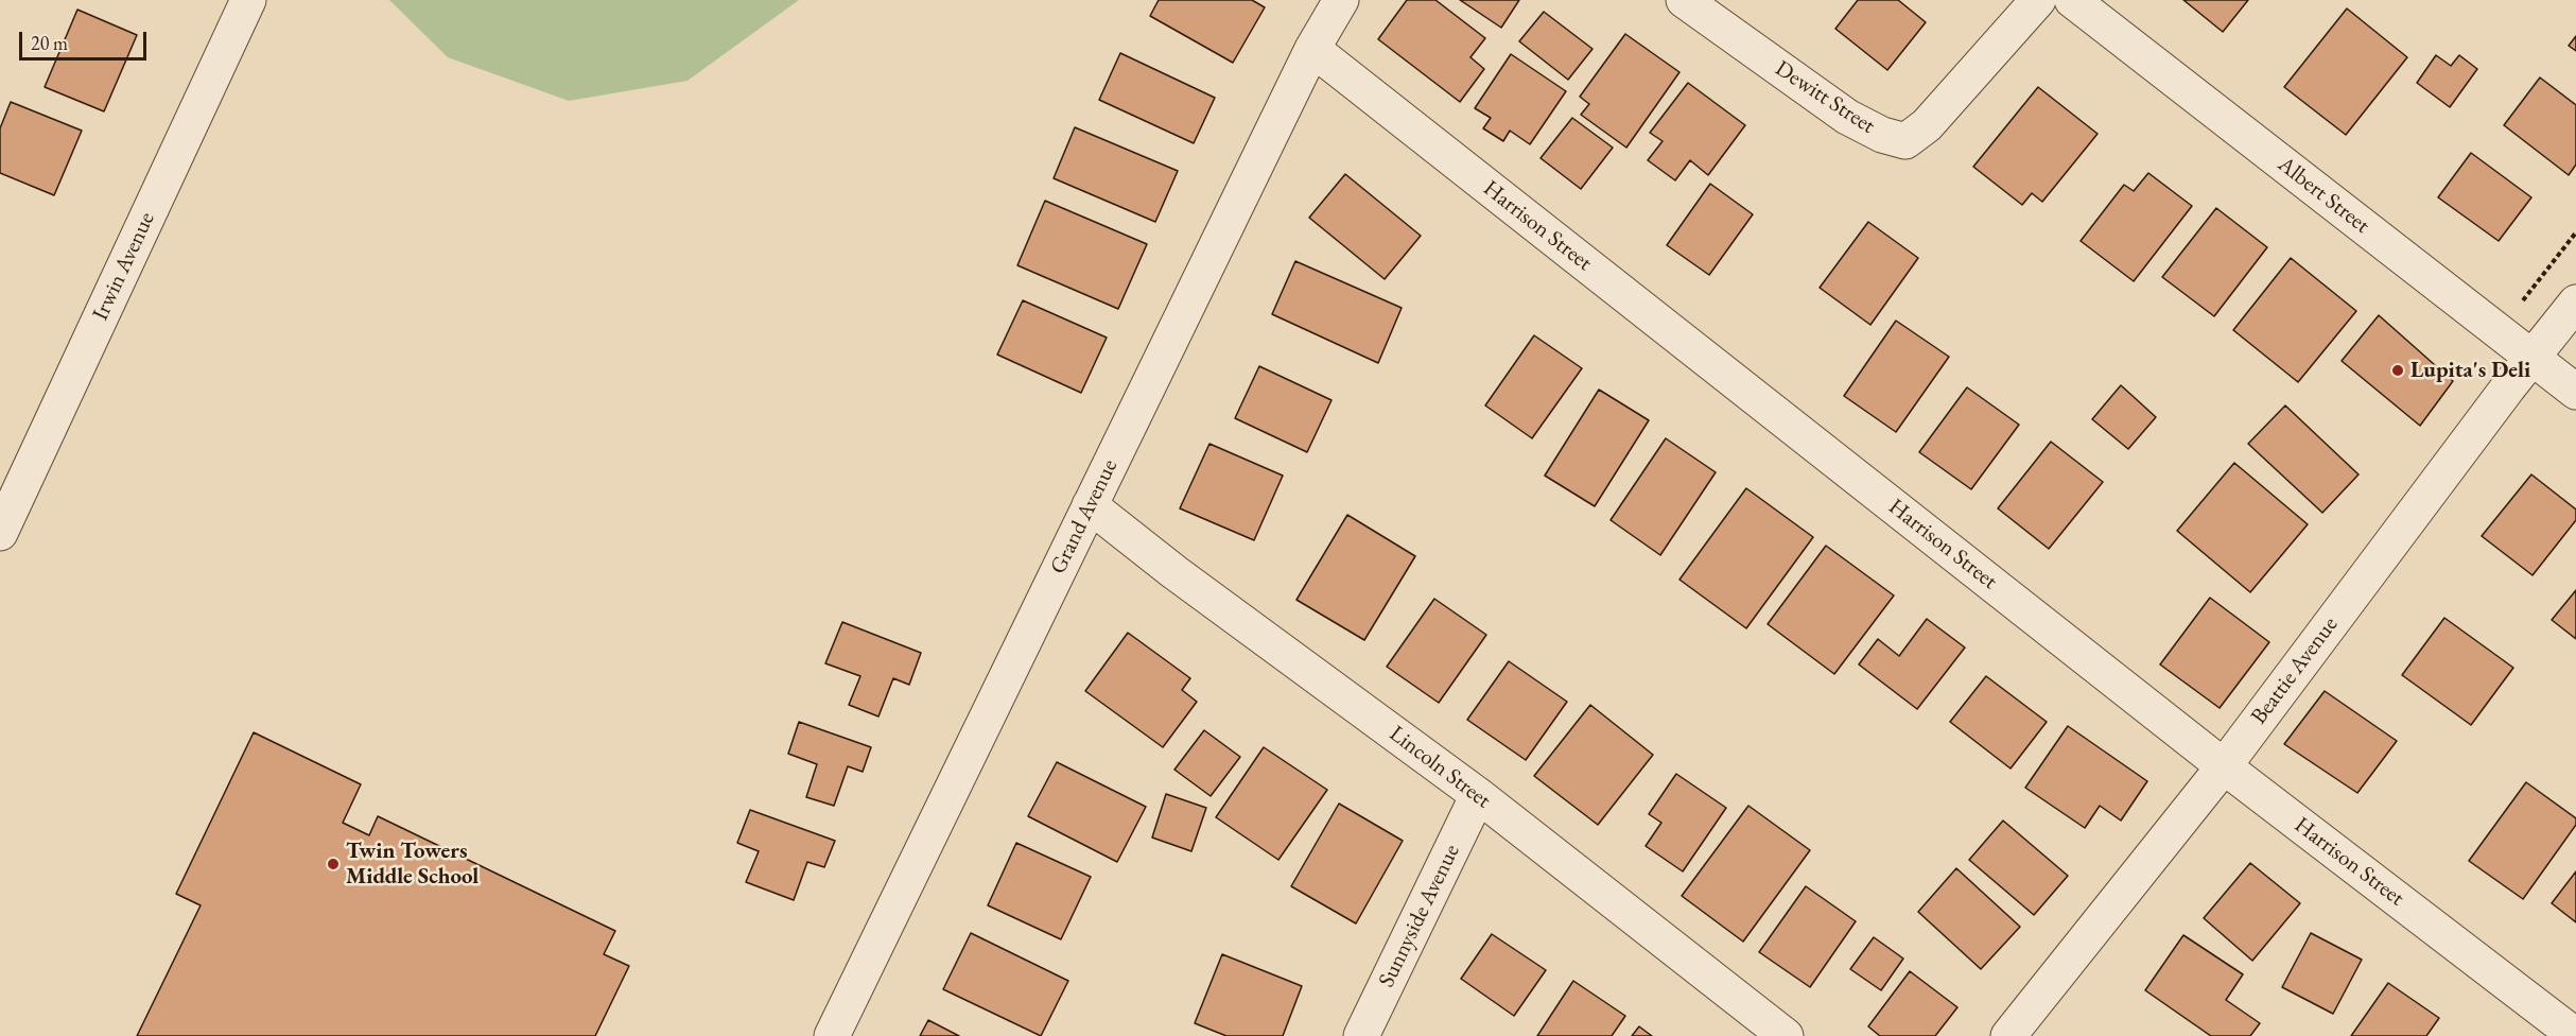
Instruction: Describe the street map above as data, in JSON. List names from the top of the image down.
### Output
{
  "streets": {
    "street": [
      "Dewitt Street",
      "Albert Street",
      "Harrison Street",
      "Irwin Avenue",
      "Grand Avenue",
      "Beattie Avenue",
      "Lincoln Street",
      "Sunnyside Avenue"
    ]
  },
  "crossings": [
    ["Albert Street", "Beattie Avenue"],
    ["Harrison Street", "Grand Avenue"],
    ["Harrison Street", "Beattie Avenue"],
    ["Grand Avenue", "Lincoln Street"],
    ["Lincoln Street", "Sunnyside Avenue"]
  ],
  "places": ["Lupita's Deli", "Twin Towers Middle School"],
  "scale_bar": "20 m"
}
